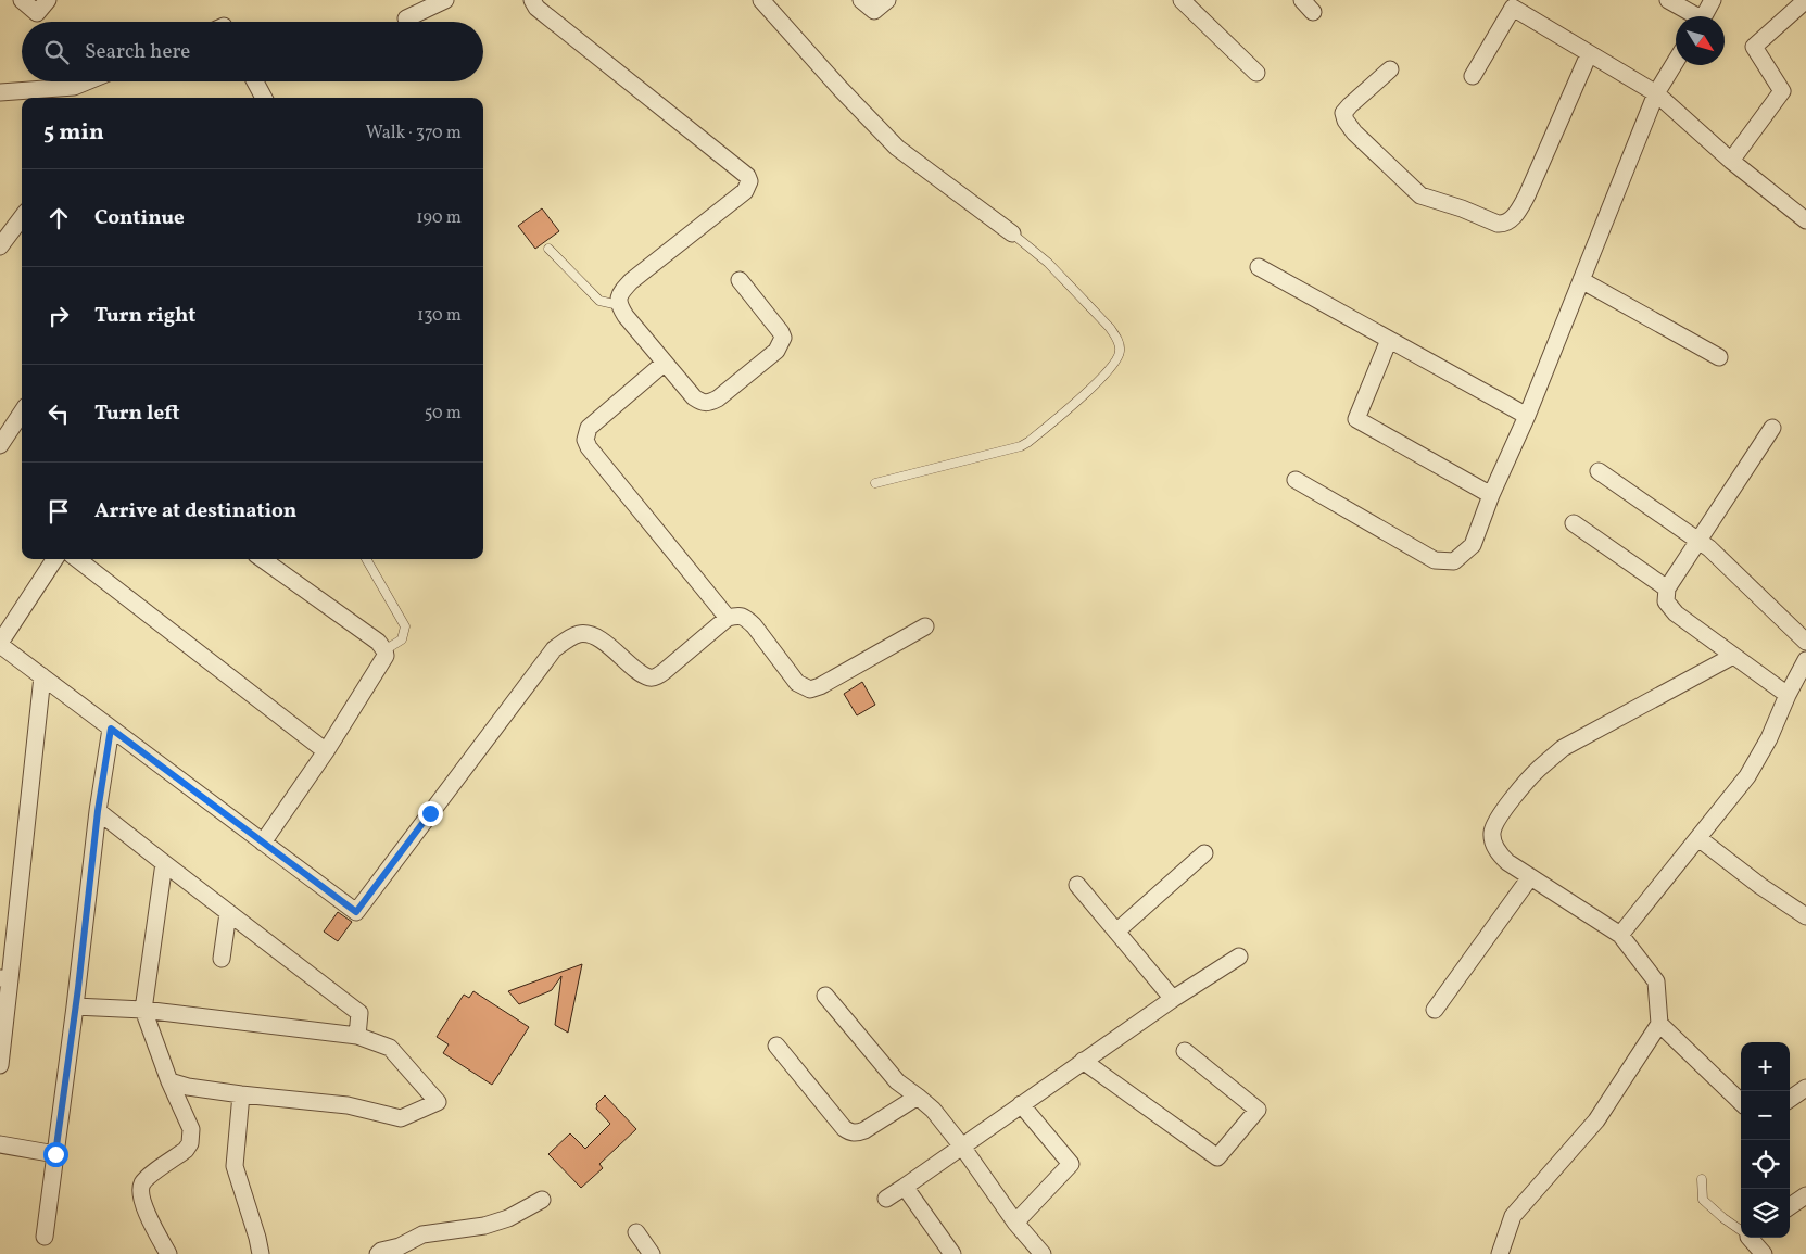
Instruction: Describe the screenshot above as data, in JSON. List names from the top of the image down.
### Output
{
  "north": "bottom right",
  "page": {
    "search": "Search here",
    "heading": ["5 min", "Walk · 370 m"],
    "list": [
      ["Continue", "190 m"],
      ["Turn right", "130 m"],
      ["Turn left", "50 m"],
      "Arrive at destination"
    ],
    "map_buttons": ["+", "−"]
  }
}
